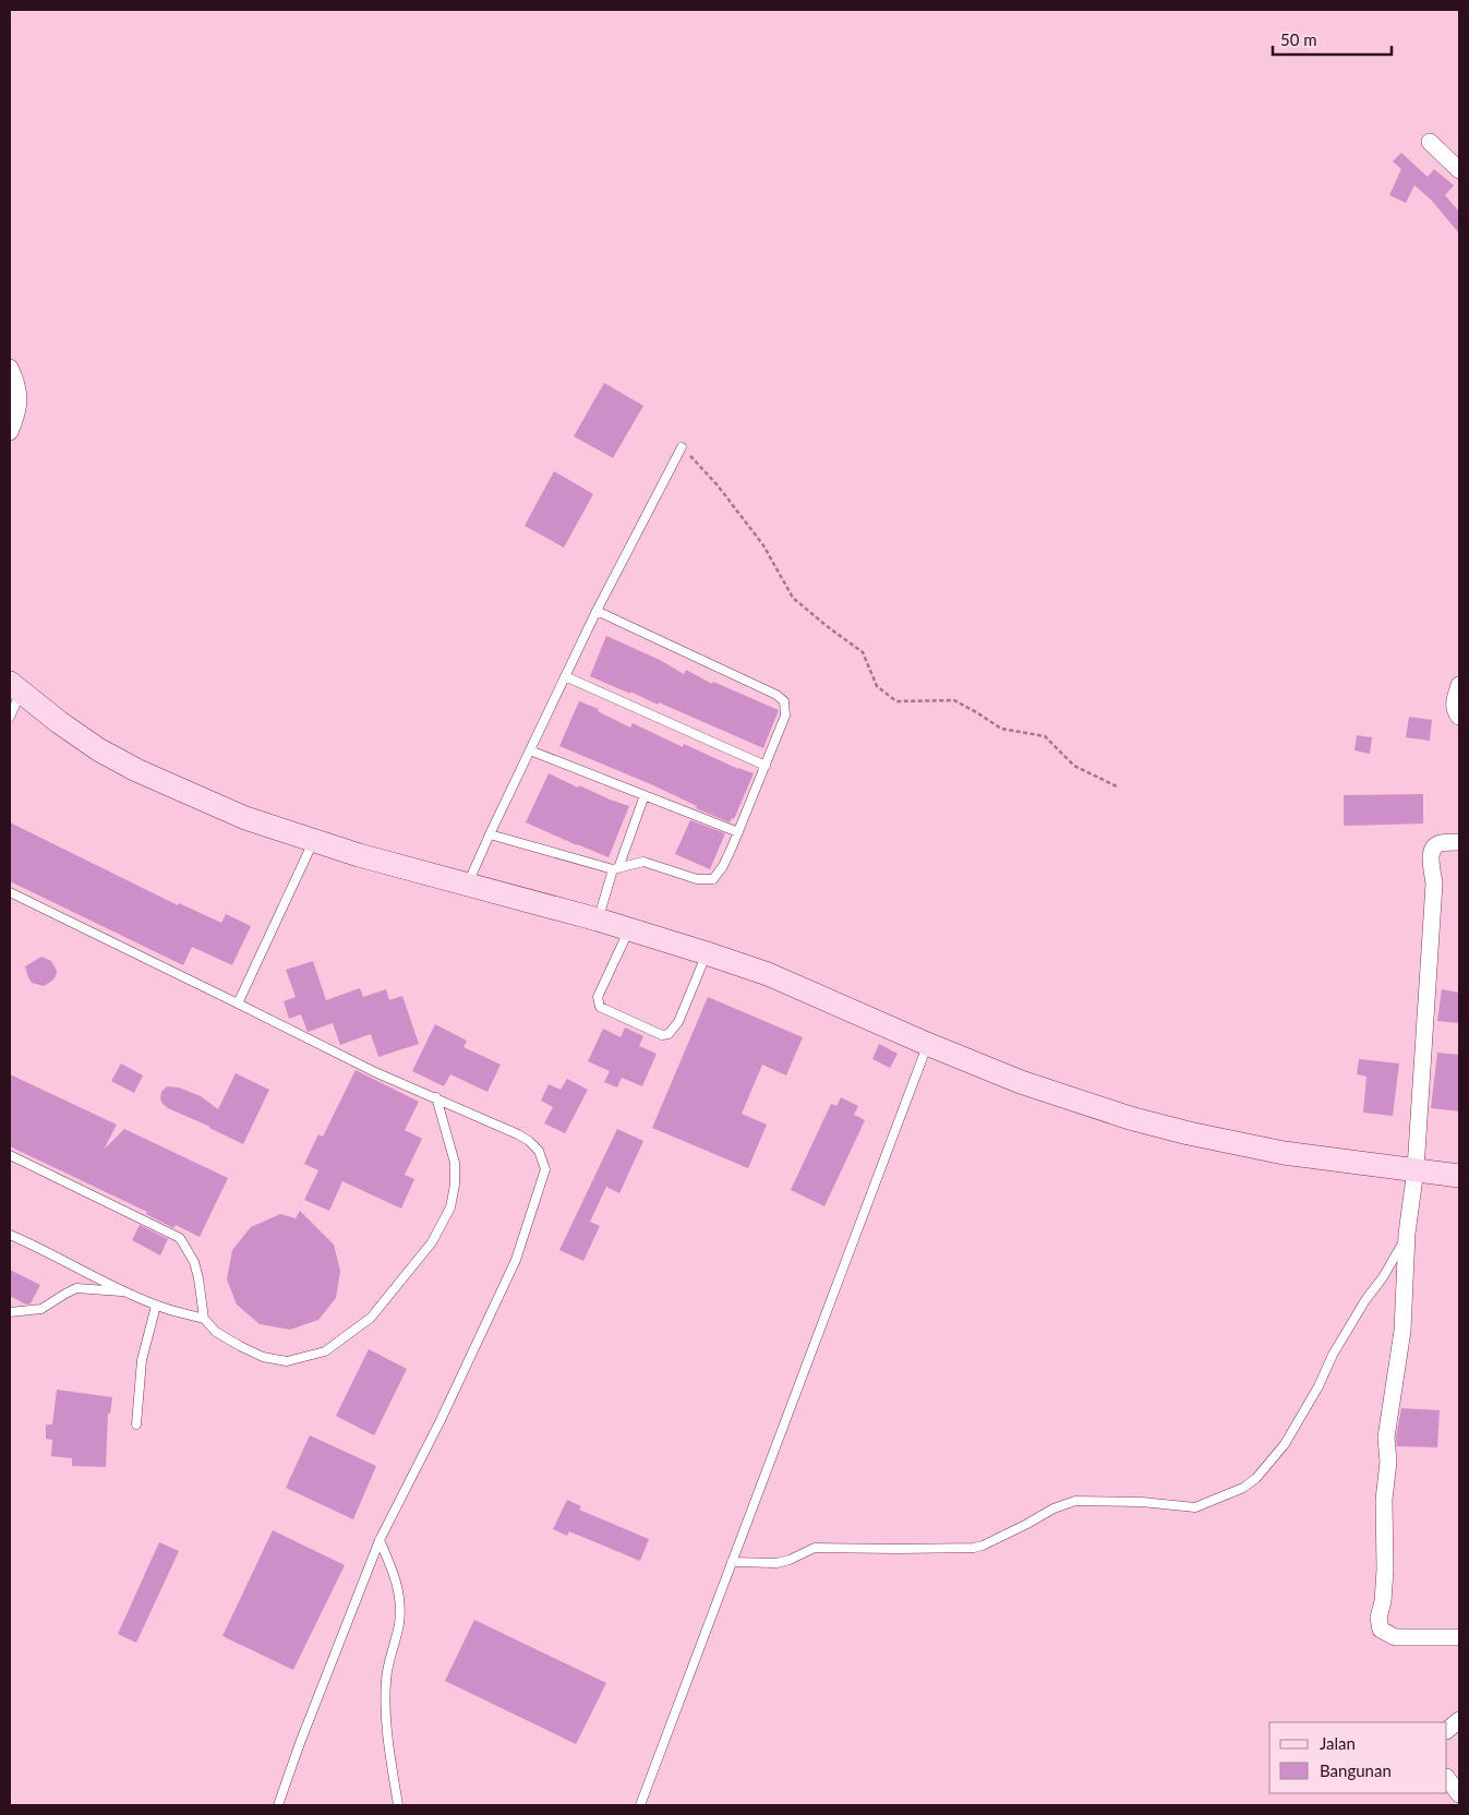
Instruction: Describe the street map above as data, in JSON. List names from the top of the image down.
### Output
{
  "legend": ["Jalan", "Bangunan"],
  "scale_bar": "50 m"
}
